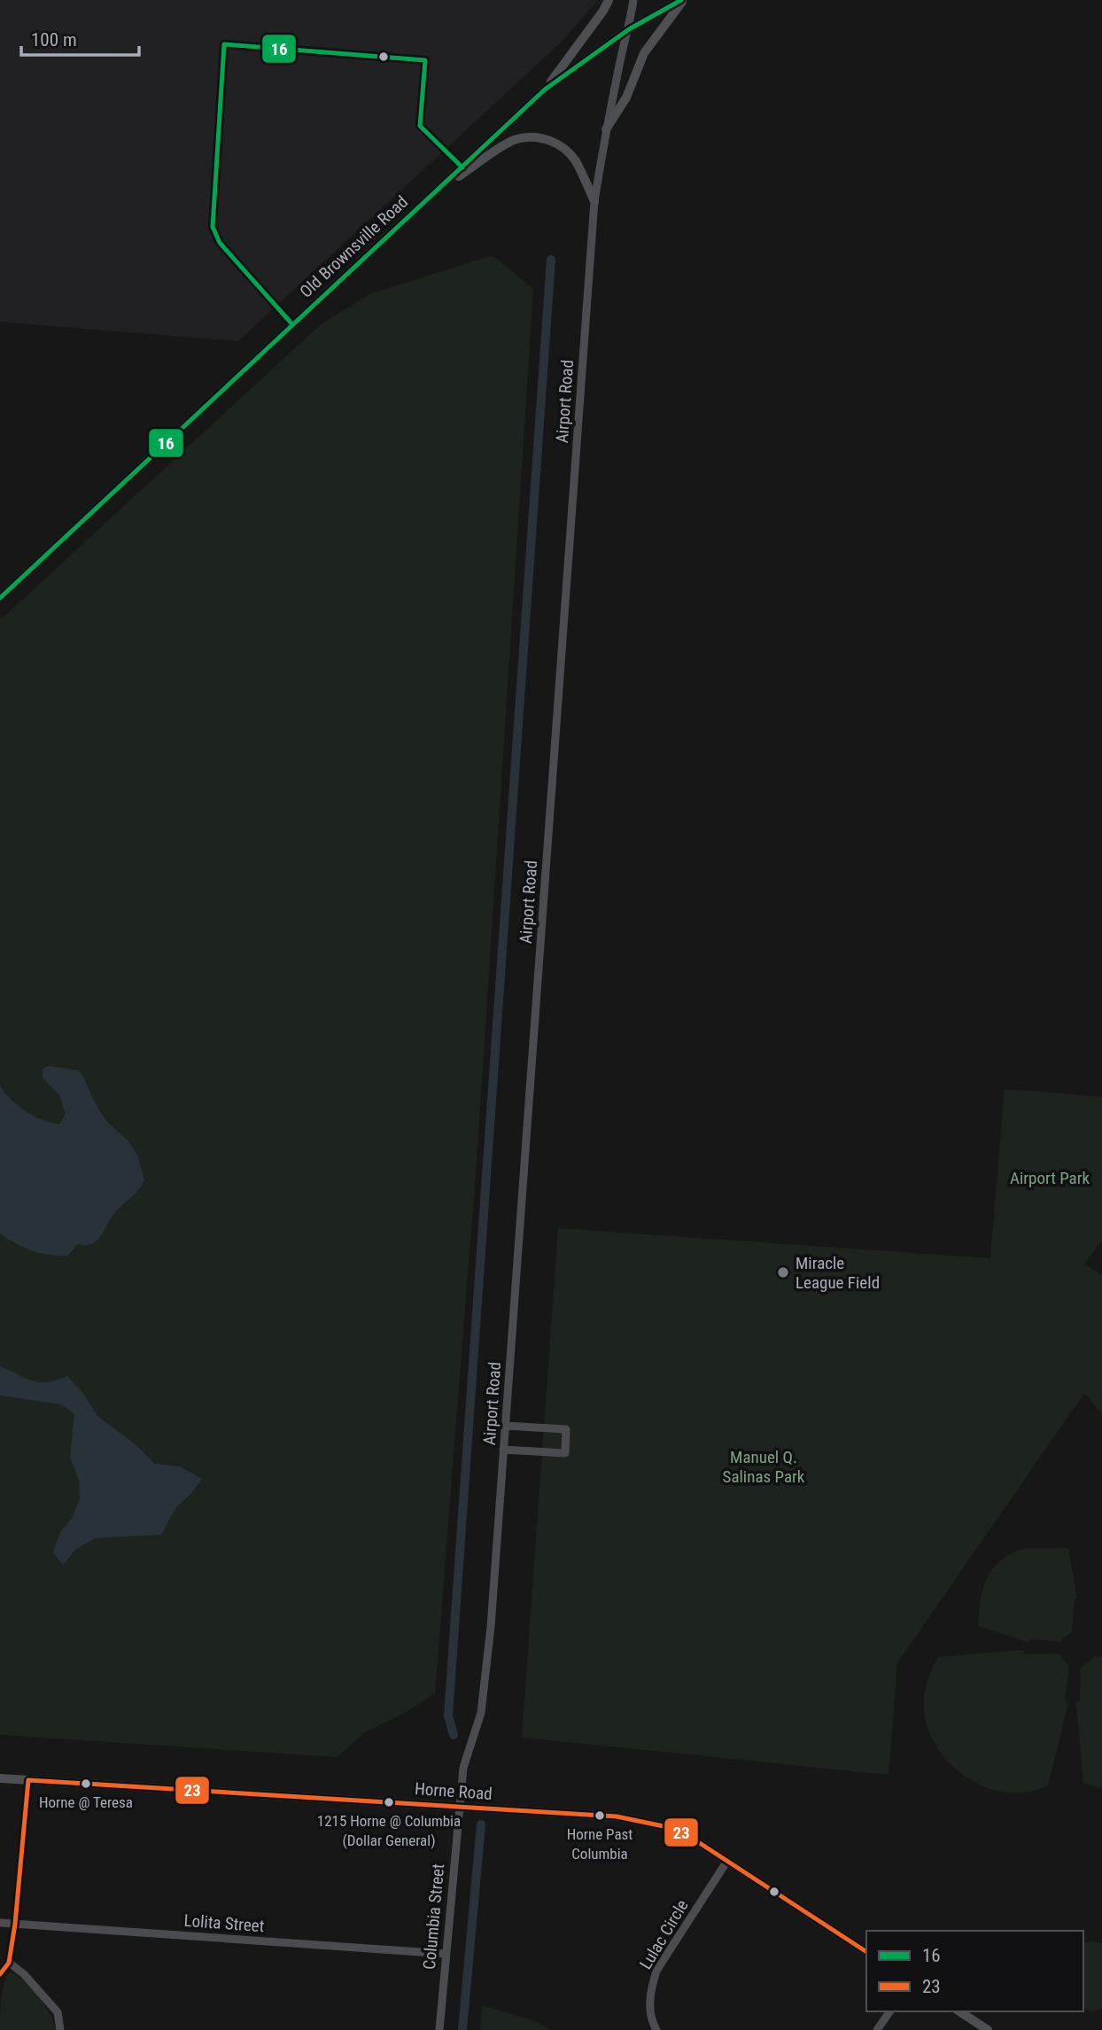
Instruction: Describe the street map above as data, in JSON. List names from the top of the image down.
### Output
{
  "streets": {
    "main road": ["Old Brownsville Road", "Horne Road"],
    "street": [
      "Airport Road",
      "Columbia Street",
      "Lolita Street",
      "Lulac Circle"
    ]
  },
  "crossings": [
    ["Old Brownsville Road", "Airport Road"],
    ["Airport Road", "Horne Road"],
    ["Airport Road", "Columbia Street"],
    ["Horne Road", "Columbia Street"],
    ["Horne Road", "Lulac Circle"],
    ["Columbia Street", "Lolita Street"]
  ],
  "parks": ["Airport Park", "Manuel Q. Salinas Park"],
  "places": [
    "Miracle League Field",
    "Horne @ Teresa",
    "1215 Horne @ Columbia (Dollar General)",
    "Horne Past Columbia"
  ],
  "lines": ["transit line 16", "transit line 23"],
  "legend": ["16", "23"],
  "scale_bar": "100 m"
}
